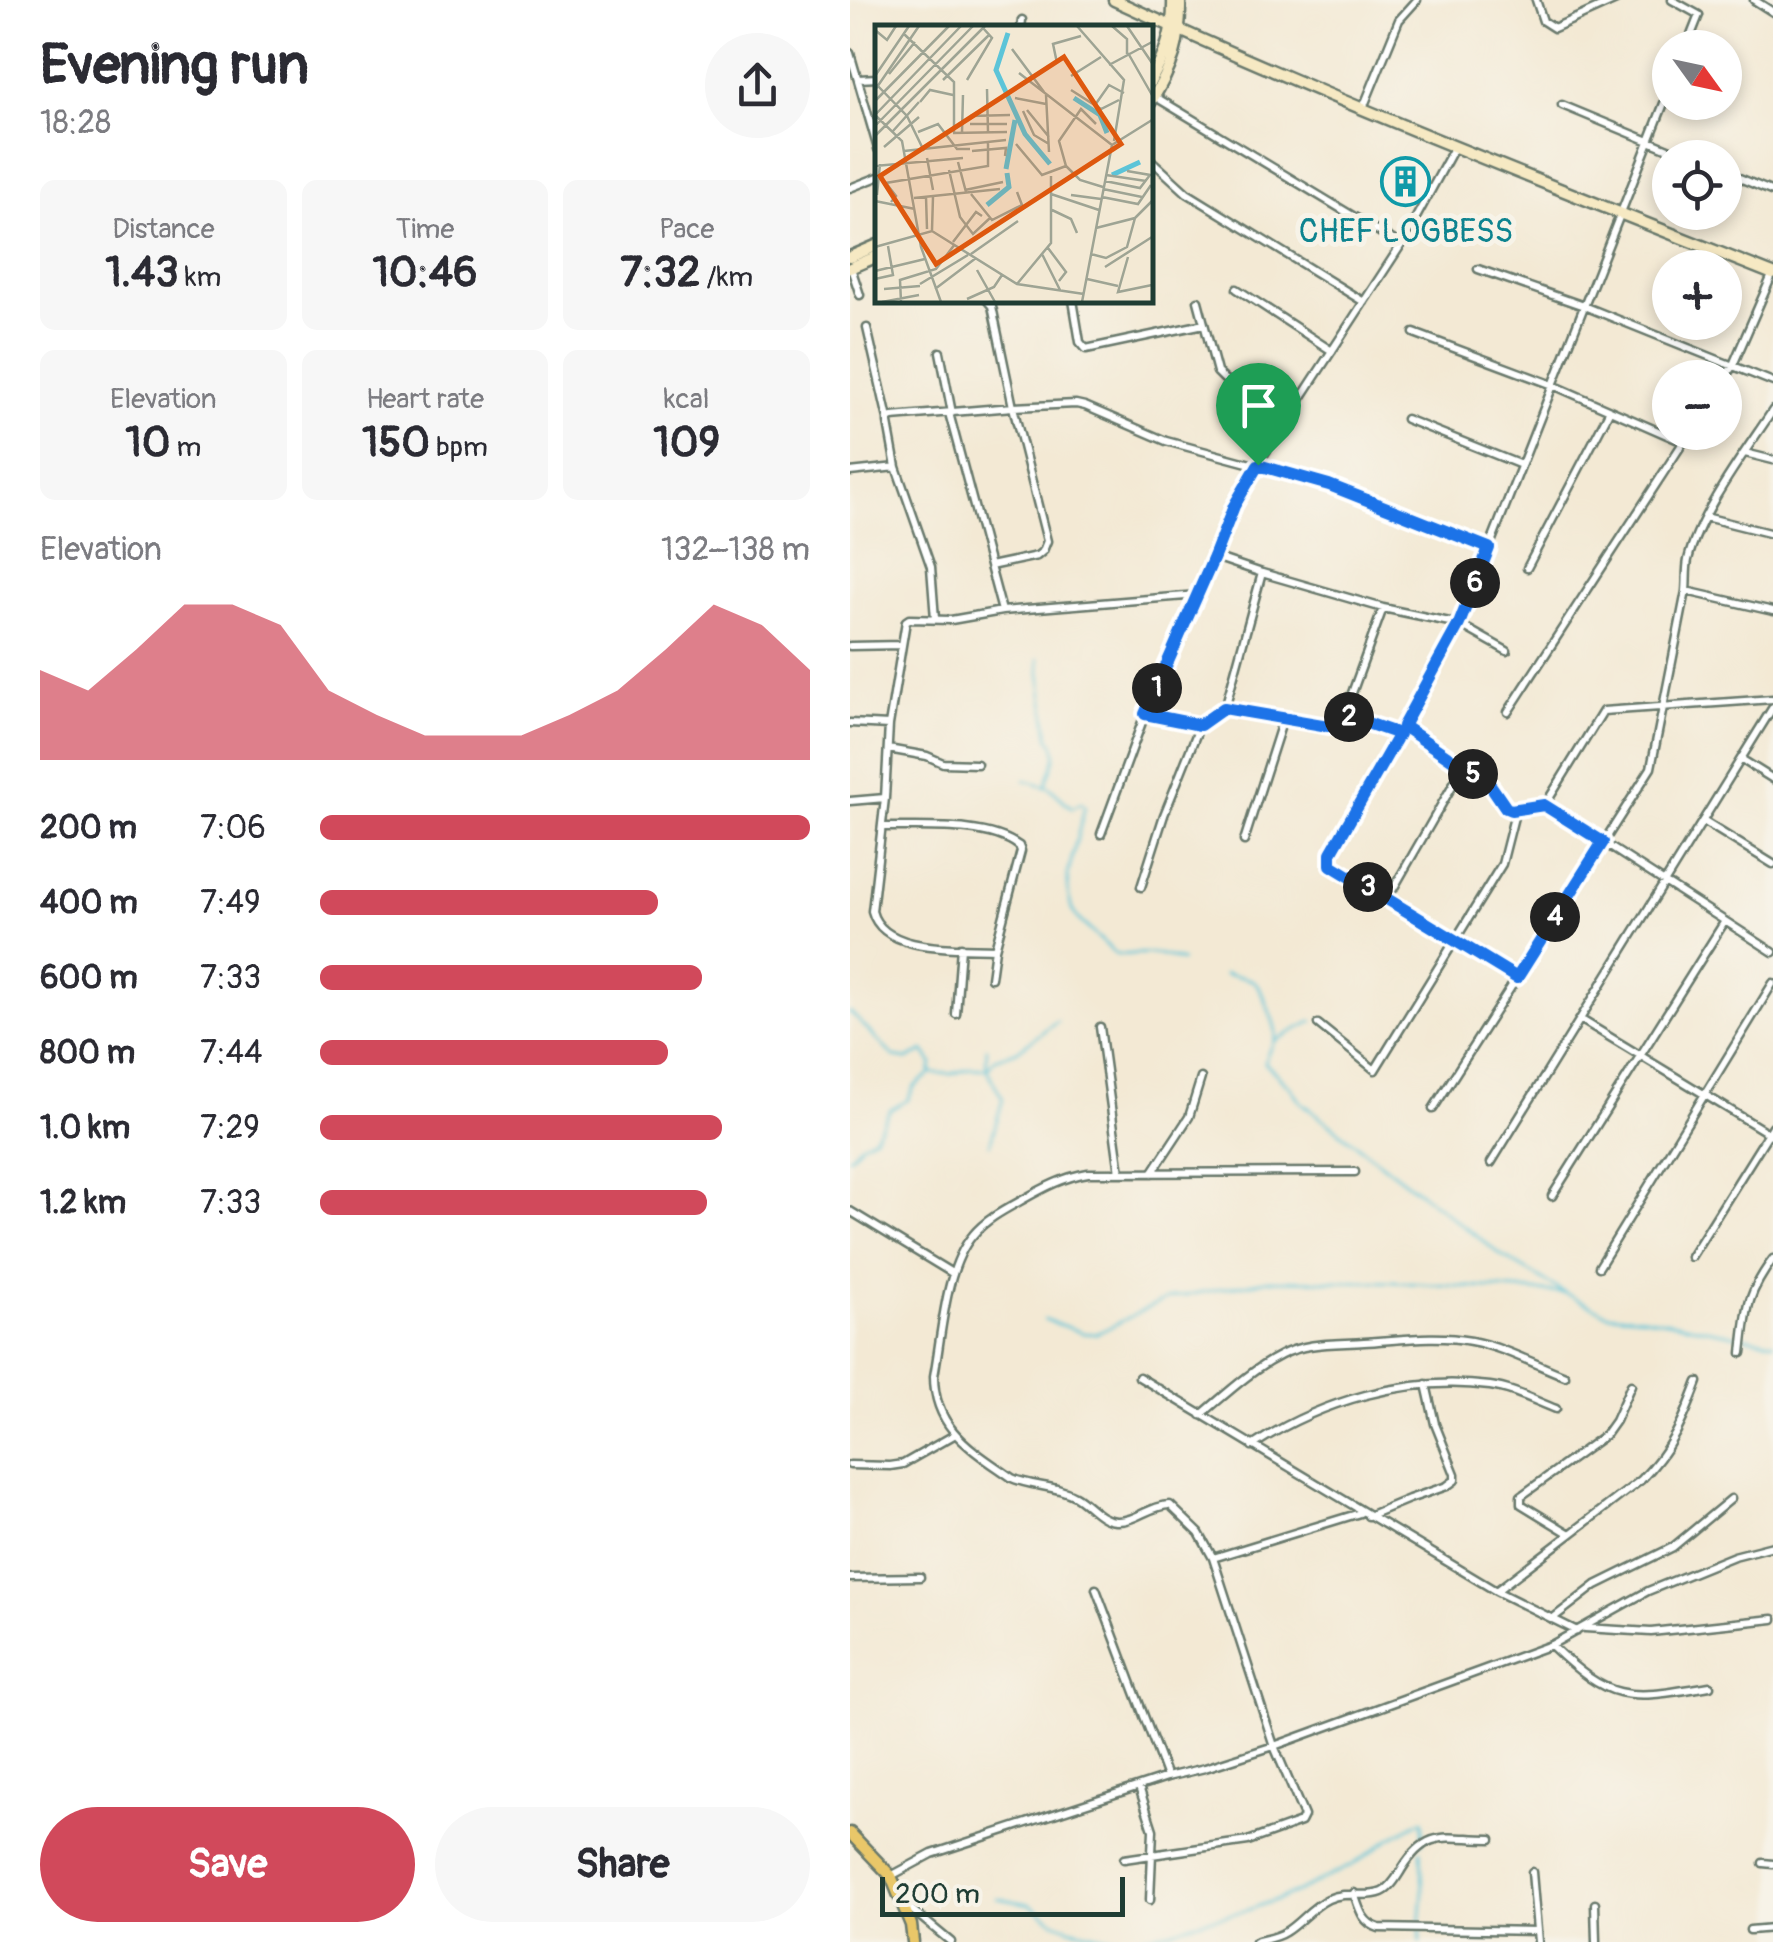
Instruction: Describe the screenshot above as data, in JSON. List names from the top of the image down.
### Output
{
  "places": {
    "building": ["CHEF LOGBESS"]
  },
  "scale_bar": "200 m",
  "north": "bottom right",
  "page": {
    "heading": ["Evening run", "18:28"],
    "map_buttons": ["+", "−"],
    "stats": [
      ["Distance", "1.43 km"],
      ["Time", "10:46"],
      ["Pace", "7:32 /km"],
      ["Elevation", "10 m"],
      ["Heart rate", "150 bpm"],
      ["kcal", "109"]
    ],
    "chart": ["Elevation", "132–138 m"],
    "pins": [
      "6",
      "1",
      "2",
      "5",
      "3",
      "4"
    ],
    "list": [
      {
        "name": "200 m",
        "note": "7:06"
      },
      {
        "name": "400 m",
        "note": "7:49"
      },
      {
        "name": "600 m",
        "note": "7:33"
      },
      {
        "name": "800 m",
        "note": "7:44"
      },
      {
        "name": "1.0 km",
        "note": "7:29"
      },
      {
        "name": "1.2 km",
        "note": "7:33"
      }
    ],
    "buttons": ["Save", "Share"],
    "scale": "200 m"
  }
}
